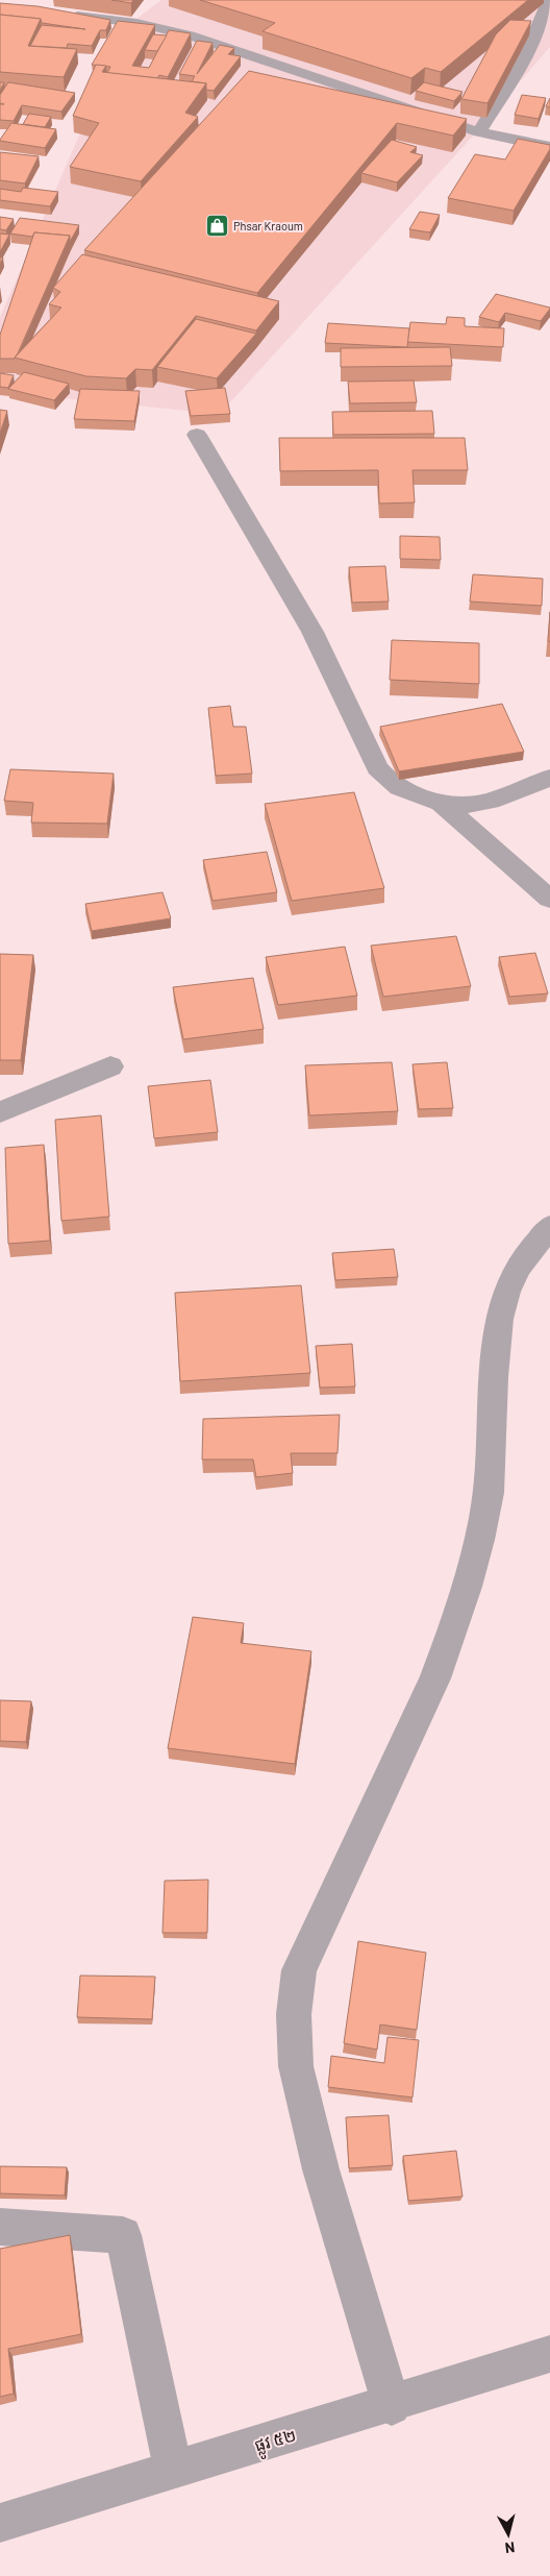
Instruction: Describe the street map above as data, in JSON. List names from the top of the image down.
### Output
{
  "streets": {
    "street": ["ផ្លូវ ៥២"]
  },
  "places": {
    "shop": ["Phsar Kraoum"]
  },
  "north": "bottom"
}
